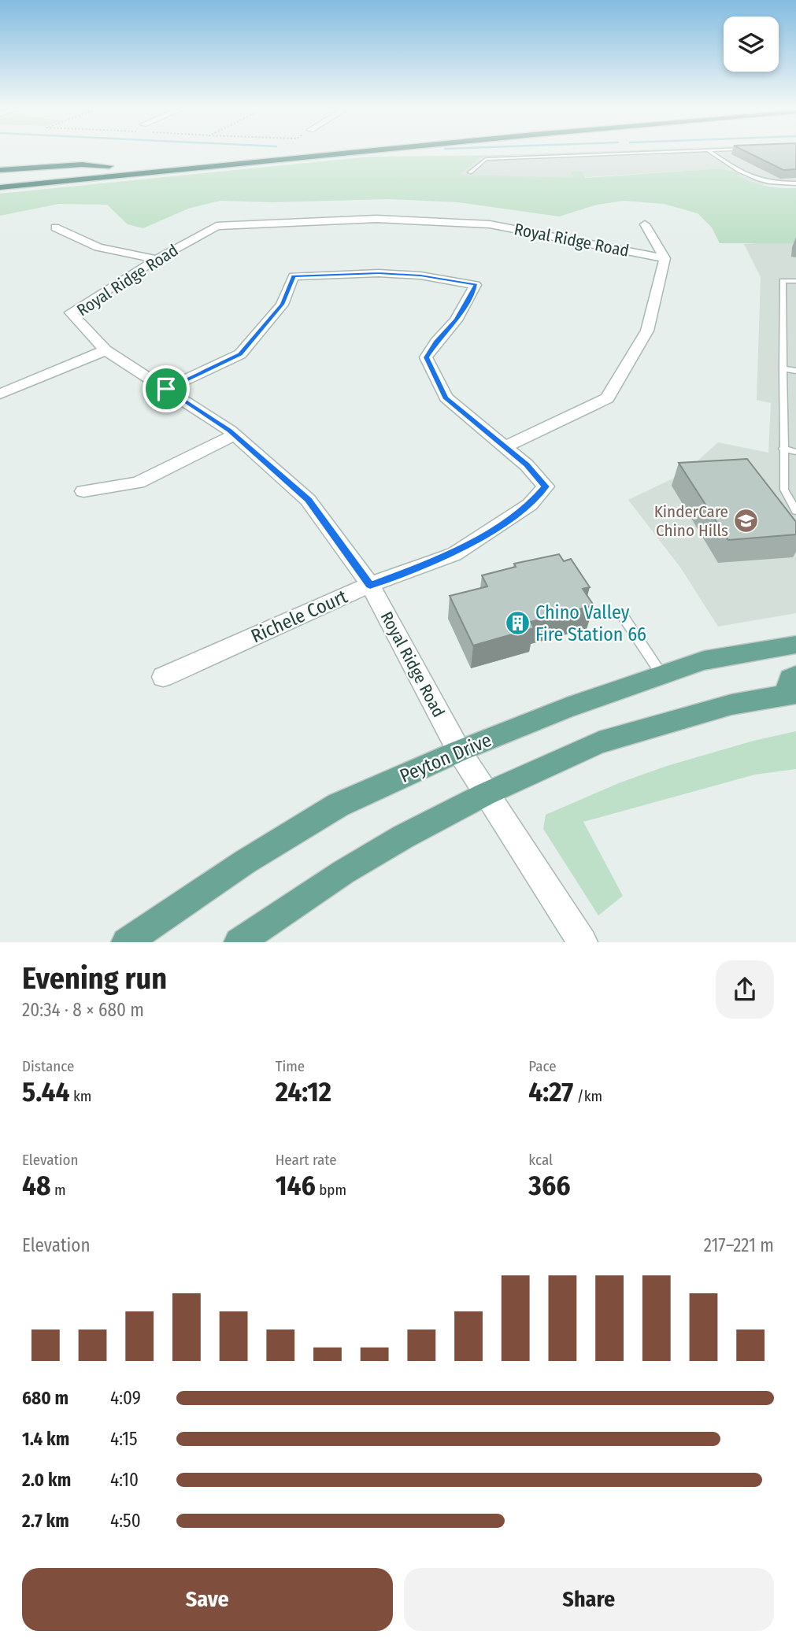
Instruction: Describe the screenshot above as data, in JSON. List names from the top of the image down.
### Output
{
  "streets": {
    "main road": ["Peyton Drive"],
    "street": ["Royal Ridge Road", "Richele Court"]
  },
  "crossings": [
    ["Royal Ridge Road", "Richele Court"],
    ["Royal Ridge Road", "Peyton Drive"]
  ],
  "places": {
    "school or university": ["KinderCare Chino Hills"],
    "building": ["Chino Valley Fire Station 66"]
  },
  "page": {
    "heading": ["Evening run", "20:34 · 8 × 680 m"],
    "stats": [
      ["Distance", "5.44 km"],
      ["Time", "24:12"],
      ["Pace", "4:27 /km"],
      ["Elevation", "48 m"],
      ["Heart rate", "146 bpm"],
      ["kcal", "366"]
    ],
    "chart": ["Elevation", "217–221 m"],
    "list": [
      {
        "name": "680 m",
        "note": "4:09"
      },
      {
        "name": "1.4 km",
        "note": "4:15"
      },
      {
        "name": "2.0 km",
        "note": "4:10"
      },
      {
        "name": "2.7 km",
        "note": "4:50"
      }
    ],
    "buttons": ["Save", "Share"]
  }
}
